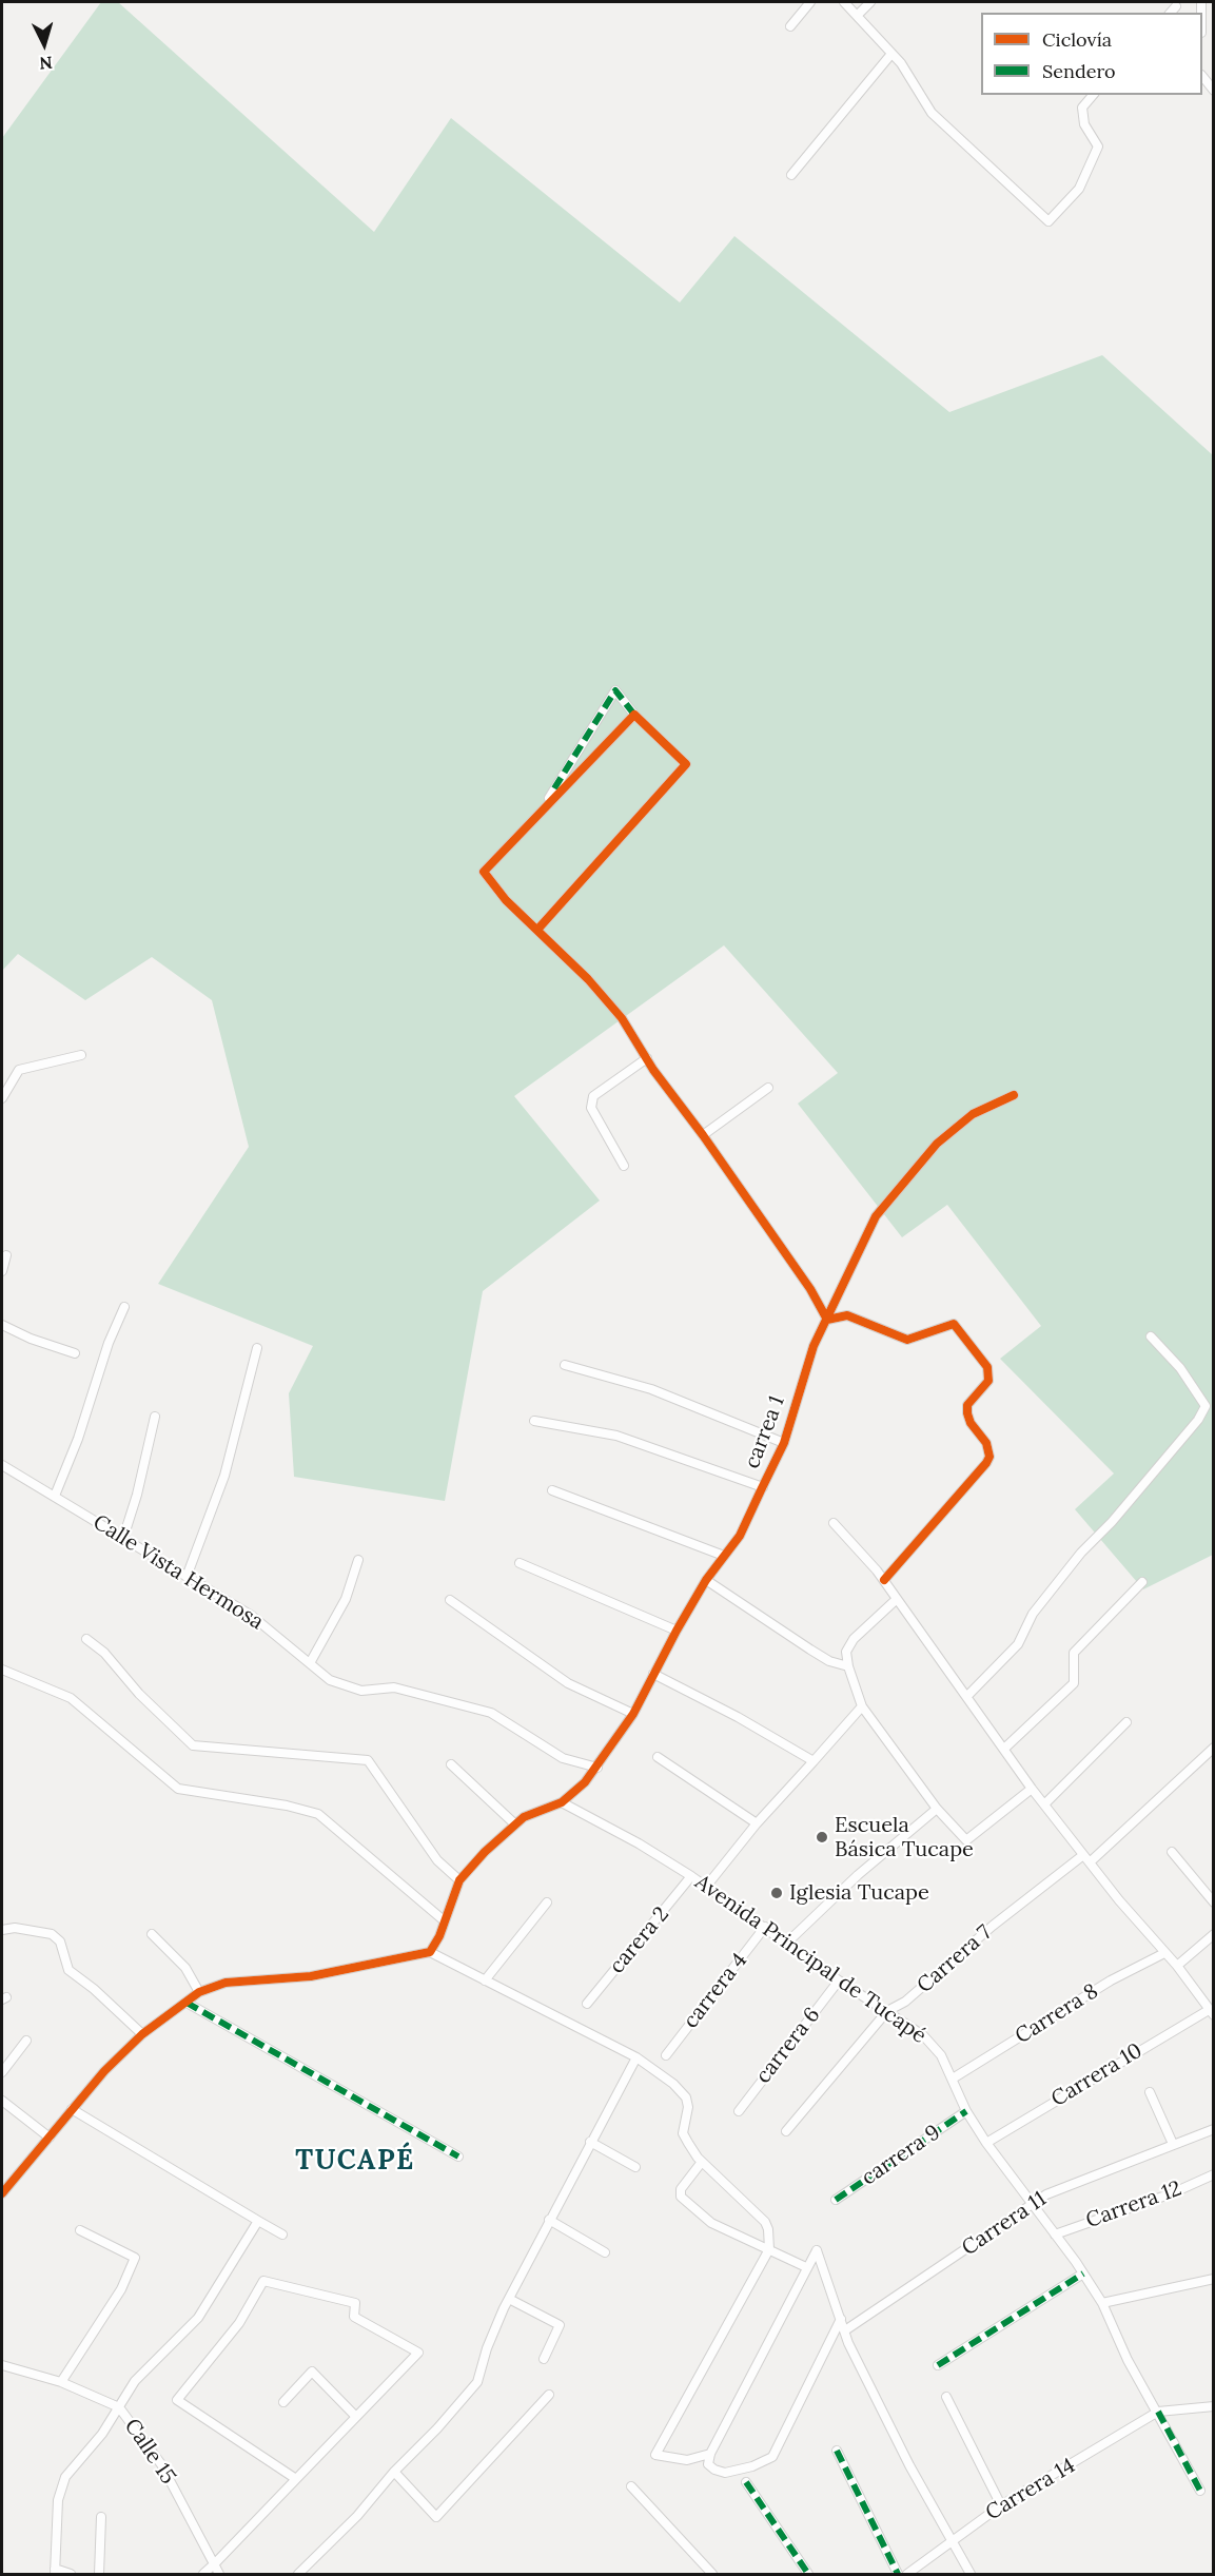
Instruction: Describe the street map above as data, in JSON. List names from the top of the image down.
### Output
{
  "streets": {
    "street": [
      "carrea 1",
      "Calle Vista Hermosa",
      "carera 2",
      "Avenida Principal de Tucapé",
      "Carrera 7",
      "carrera 4",
      "Carrera 8",
      "carrera 6",
      "Carrera 10",
      "carrera 9",
      "Carrera 12",
      "Carrera 11",
      "Calle 15",
      "Carrera 14"
    ]
  },
  "crossings": [
    ["carrea 1", "Calle Vista Hermosa"],
    ["carrea 1", "Avenida Principal de Tucapé"],
    ["carera 2", "Avenida Principal de Tucapé"],
    ["Avenida Principal de Tucapé", "Carrera 7"],
    ["Avenida Principal de Tucapé", "carrera 4"],
    ["Avenida Principal de Tucapé", "Carrera 8"],
    ["Avenida Principal de Tucapé", "carrera 6"],
    ["Avenida Principal de Tucapé", "Carrera 10"],
    ["Avenida Principal de Tucapé", "carrera 9"],
    ["Avenida Principal de Tucapé", "Carrera 12"],
    ["Avenida Principal de Tucapé", "Carrera 11"],
    ["Avenida Principal de Tucapé", "Carrera 14"]
  ],
  "districts": ["TUCAPÉ"],
  "places": ["Escuela Básica Tucape", "Iglesia Tucape"],
  "legend": ["Ciclovía", "Sendero"],
  "north": "bottom"
}
